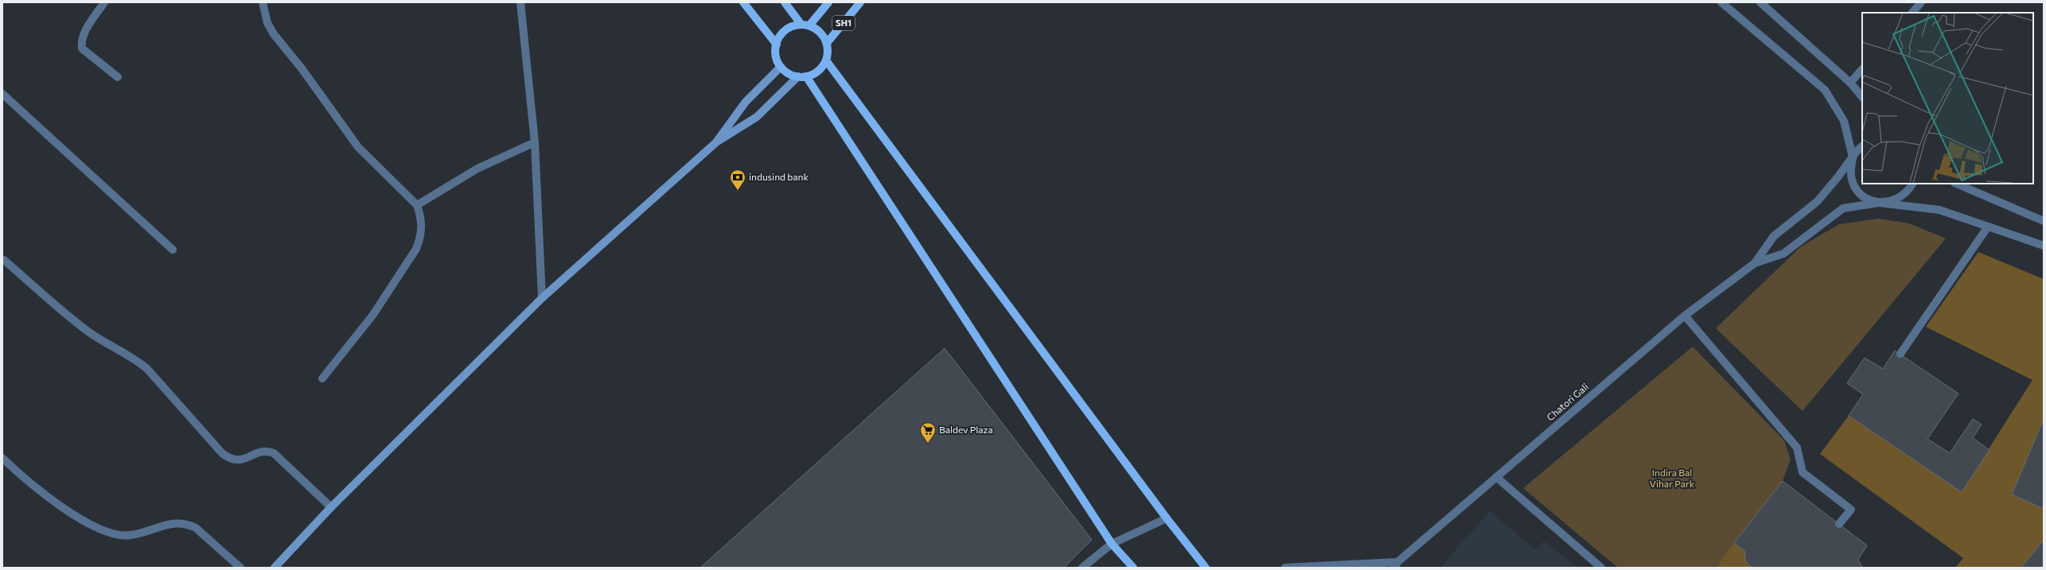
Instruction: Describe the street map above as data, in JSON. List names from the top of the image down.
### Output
{
  "streets": {
    "main road": ["SH1"],
    "street": ["Chatori Gali"]
  },
  "parks": ["Indira Bal Vihar Park"],
  "places": {
    "bank": ["indusind bank"],
    "supermarket": ["Baldev Plaza"]
  }
}
